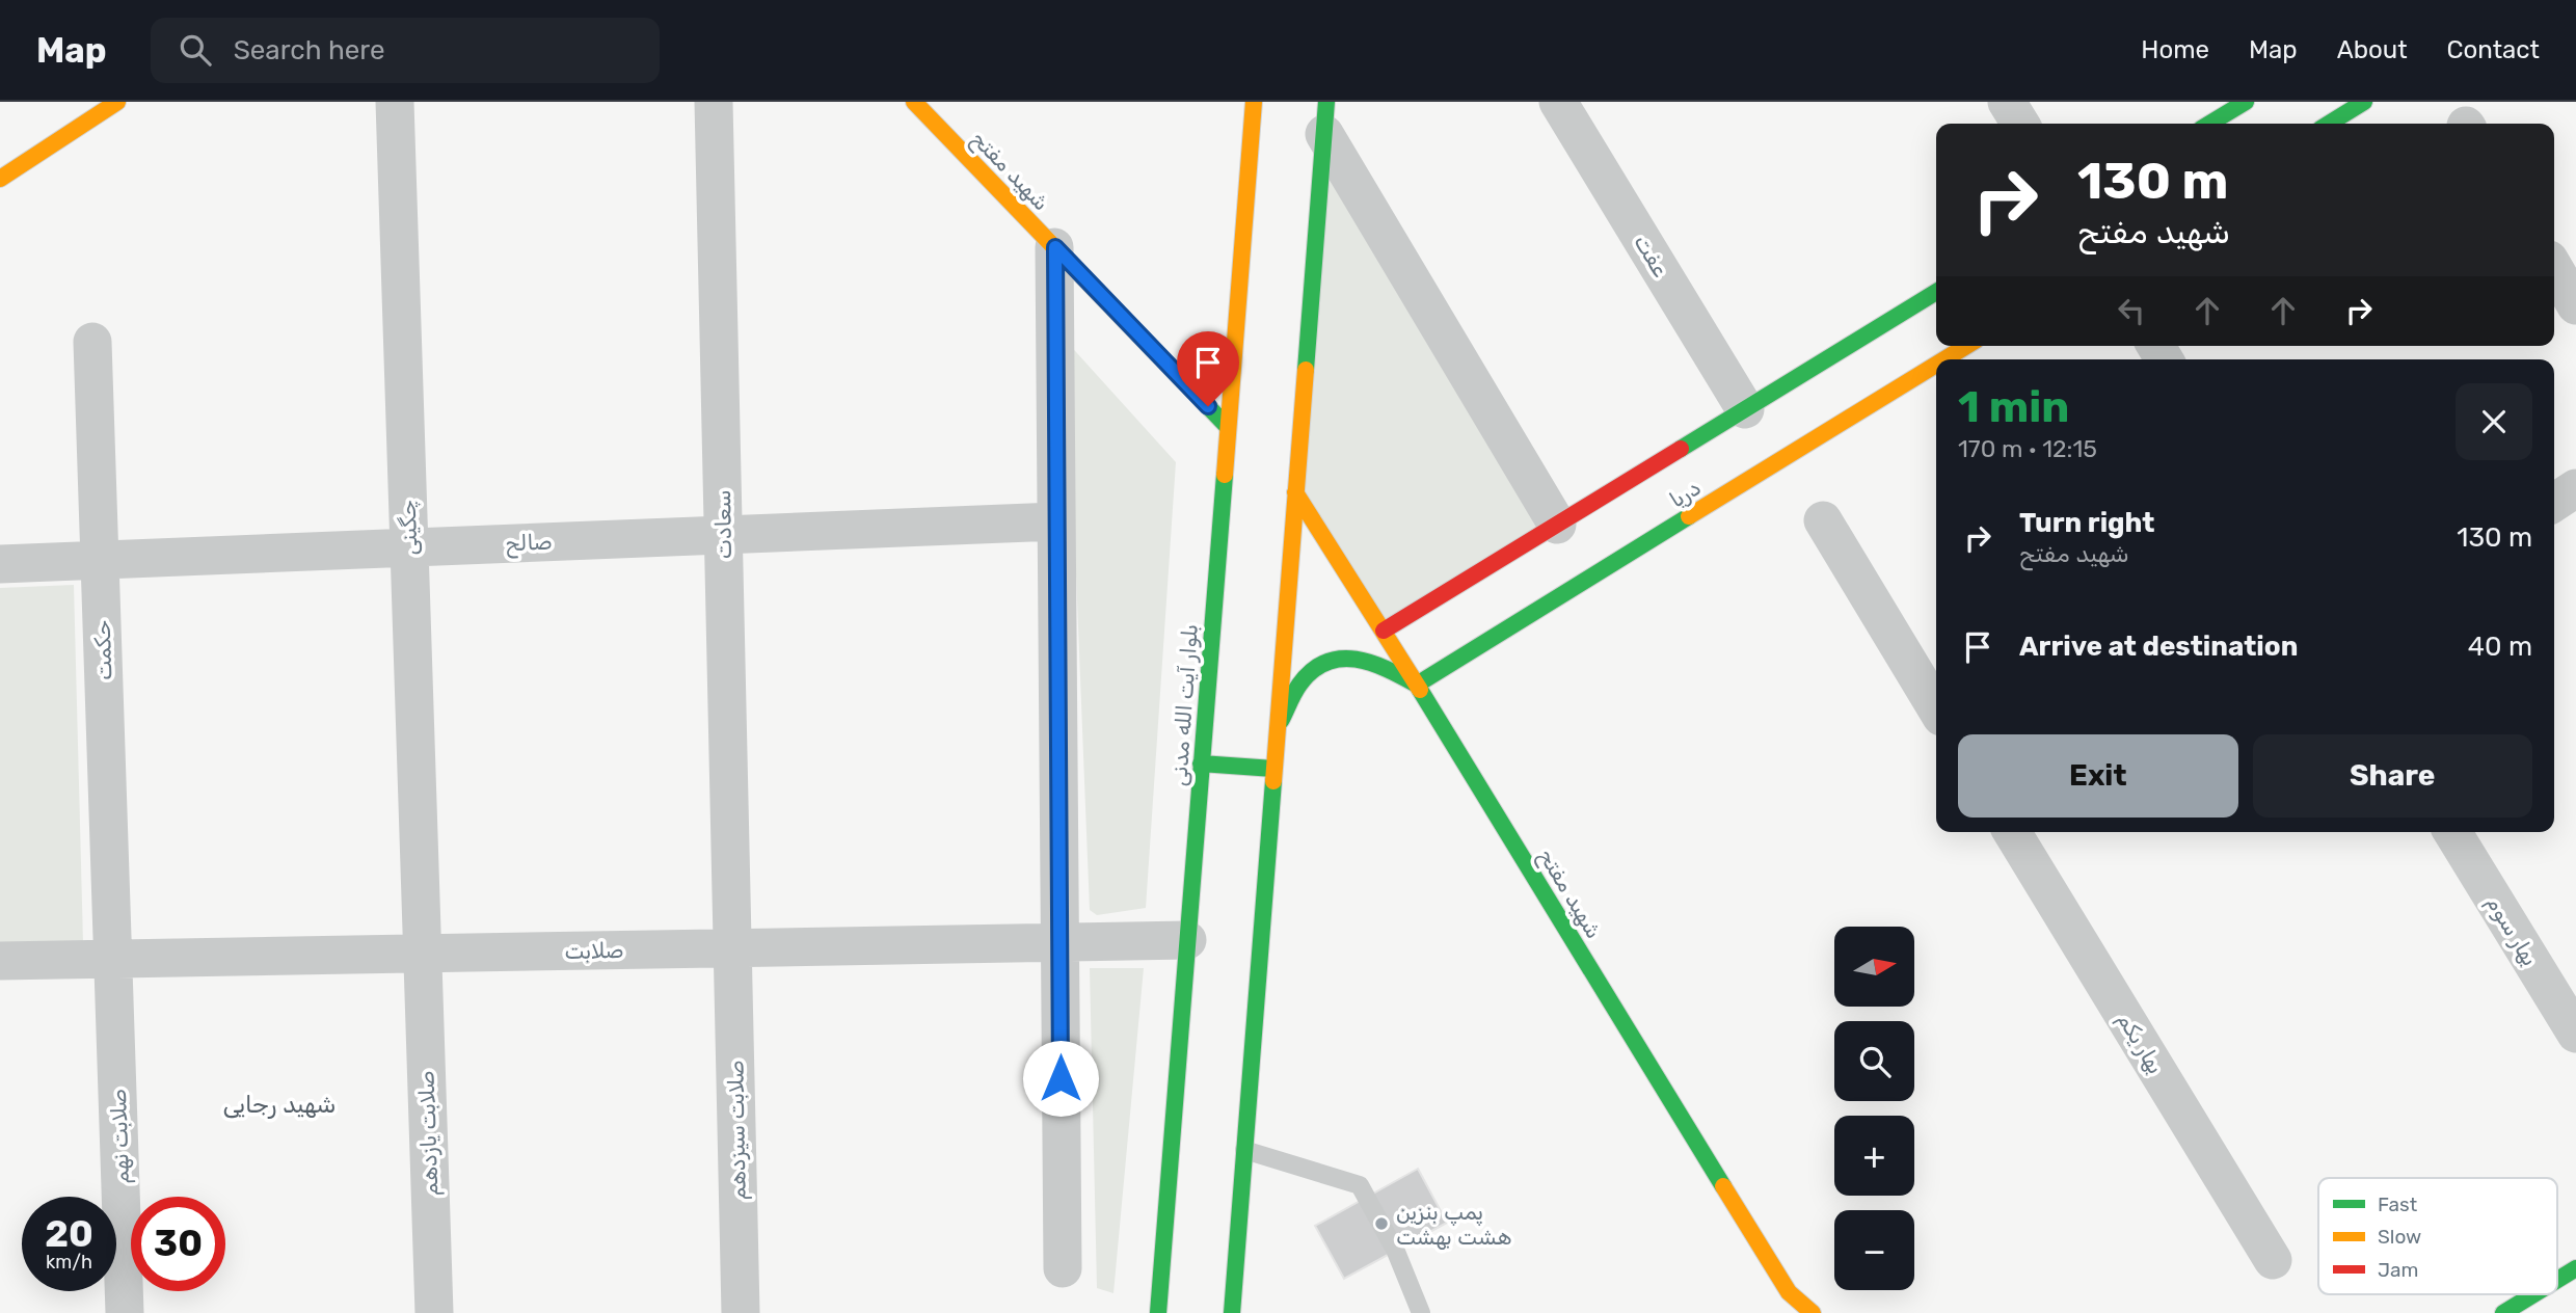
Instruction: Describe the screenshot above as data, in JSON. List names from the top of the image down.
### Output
{
  "streets": {
    "street": [
      "شهید مفتح",
      "عفت",
      "دریا",
      "سعادت",
      "چگینی",
      "صالح",
      "حکمت",
      "بلوار آیت الله مدنی",
      "بهار سوم",
      "صلابت",
      "بهار یکم",
      "صلابت سیزدهم",
      "صلابت یازدهم",
      "صلابت نهم"
    ]
  },
  "crossings": [
    ["شهید مفتح", "دریا"],
    ["شهید مفتح", "بلوار آیت الله مدنی"],
    ["عفت", "دریا"],
    ["سعادت", "صالح"],
    ["سعادت", "صلابت"],
    ["سعادت", "صلابت سیزدهم"],
    ["چگینی", "صالح"],
    ["چگینی", "صلابت"],
    ["چگینی", "صلابت یازدهم"],
    ["صالح", "حکمت"],
    ["حکمت", "صلابت"],
    ["حکمت", "صلابت نهم"],
    ["بلوار آیت الله مدنی", "صلابت"],
    ["صلابت", "صلابت سیزدهم"],
    ["صلابت", "صلابت یازدهم"],
    ["صلابت", "صلابت نهم"]
  ],
  "districts": ["شهید رجایی"],
  "places": ["پمپ بنزین هشت بهشت"],
  "legend": ["Fast", "Slow", "Jam"],
  "north": "right",
  "page": {
    "header": "Map",
    "search": "Search here",
    "nav": [
      "Home",
      "Map",
      "About",
      "Contact"
    ],
    "turn": ["130 m", "شهید مفتح"],
    "heading": ["1 min", "170 m · 12:15"],
    "list": [
      {
        "name": "Turn right",
        "note": "شهید مفتح",
        "value": "130 m"
      },
      {
        "name": "Arrive at destination",
        "value": "40 m"
      }
    ],
    "buttons": ["Exit", "Share"],
    "map_buttons": ["+", "−"],
    "speed": "20 km/h",
    "limit": "30"
  }
}
